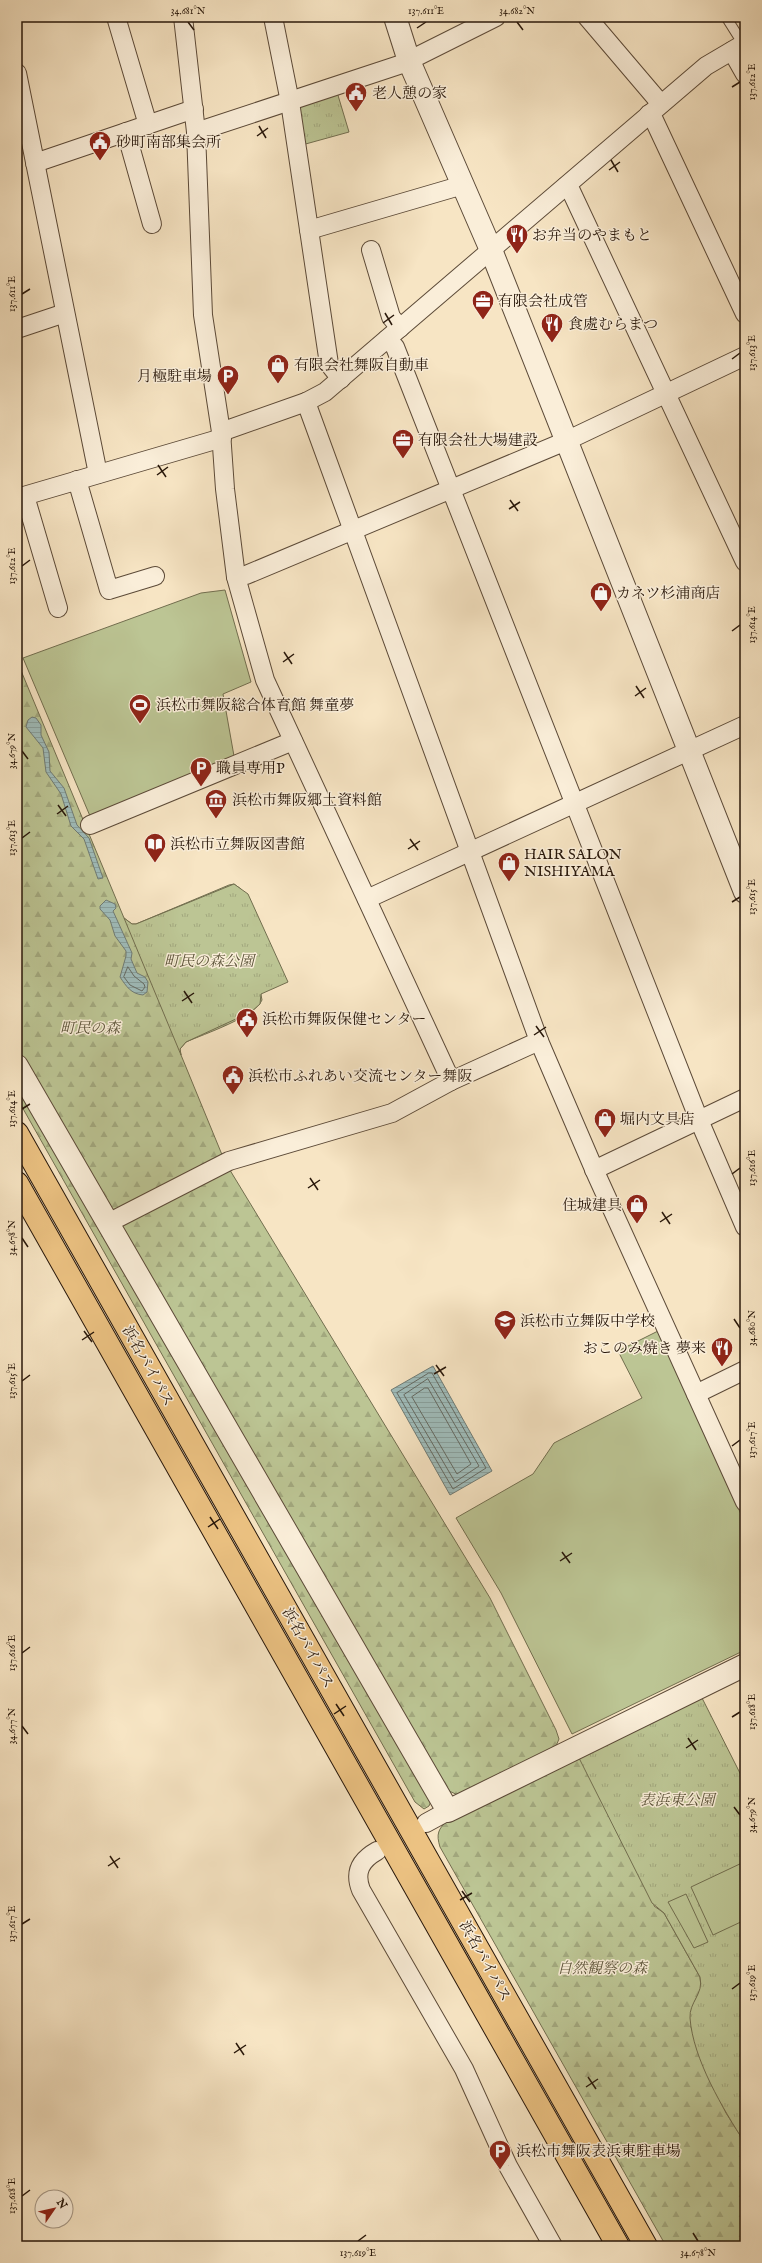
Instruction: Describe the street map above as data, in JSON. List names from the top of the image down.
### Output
{
  "streets": {
    "highway": ["浜名バイパス"]
  },
  "parks": [
    "町民の森公園",
    "町民の森",
    "表浜東公園",
    "自然観察の森"
  ],
  "places": {
    "public building": [
      "老人憩の家",
      "砂町南部集会所",
      "浜松市舞阪保健センター",
      "浜松市ふれあい交流センター舞阪"
    ],
    "restaurant": ["お弁当のやまもと", "食處むらまつ", "おこのみ焼き 夢来"],
    "office": ["有限会社成管", "有限会社大場建設"],
    "shop": [
      "有限会社舞阪自動車",
      "カネツ杉浦商店",
      "HAIR SALON NISHIYAMA",
      "堀内文具店",
      "住城建具"
    ],
    "parking": ["月極駐車場", "職員専用P", "浜松市舞阪表浜東駐車場"],
    "sports": ["浜松市舞阪総合体育館 舞童夢"],
    "museum": ["浜松市舞阪郷土資料館"],
    "library": ["浜松市立舞阪図書館"],
    "school or university": ["浜松市立舞阪中学校"]
  },
  "north": "top right",
  "coordinates": [
    "34.681°N",
    "137.611°E",
    "34.682°N",
    "137.612°E",
    "137.613°E",
    "137.614°E",
    "34.679°N",
    "137.615°E",
    "137.616°E",
    "34.678°N",
    "34.680°N",
    "137.617°E",
    "137.618°E",
    "34.677°N",
    "137.619°E"
  ]
}
